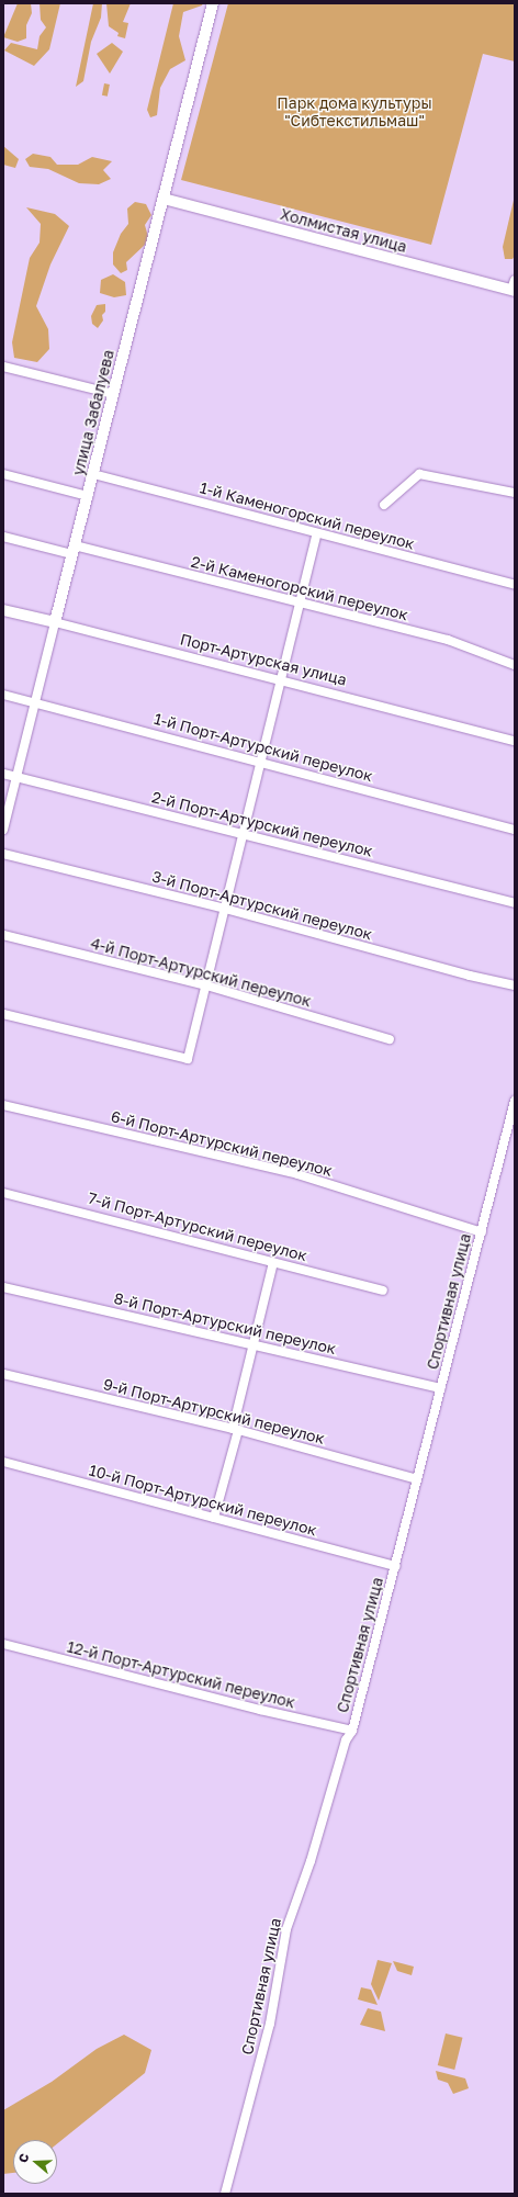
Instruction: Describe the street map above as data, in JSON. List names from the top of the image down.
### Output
{
  "streets": {
    "street": [
      "Холмистая улица",
      "улица Забалуева",
      "1-й Каменогорский переулок",
      "2-й Каменогорский переулок",
      "Порт-Артурская улица",
      "1-й Порт-Артурский переулок",
      "2-й Порт-Артурский переулок",
      "3-й Порт-Артурский переулок",
      "4-й Порт-Артурский переулок",
      "6-й Порт-Артурский переулок",
      "7-й Порт-Артурский переулок",
      "Спортивная улица",
      "8-й Порт-Артурский переулок",
      "9-й Порт-Артурский переулок",
      "10-й Порт-Артурский переулок",
      "12-й Порт-Артурский переулок"
    ]
  },
  "crossings": [
    ["Холмистая улица", "улица Забалуева"],
    ["улица Забалуева", "1-й Каменогорский переулок"],
    ["улица Забалуева", "2-й Каменогорский переулок"],
    ["улица Забалуева", "Порт-Артурская улица"],
    ["улица Забалуева", "1-й Порт-Артурский переулок"],
    ["улица Забалуева", "2-й Порт-Артурский переулок"],
    ["6-й Порт-Артурский переулок", "Спортивная улица"],
    ["Спортивная улица", "8-й Порт-Артурский переулок"],
    ["Спортивная улица", "9-й Порт-Артурский переулок"],
    ["Спортивная улица", "10-й Порт-Артурский переулок"],
    ["Спортивная улица", "12-й Порт-Артурский переулок"]
  ],
  "parks": ["Парк дома культуры \"Сибтекстильмаш\""],
  "north": "left"
}
